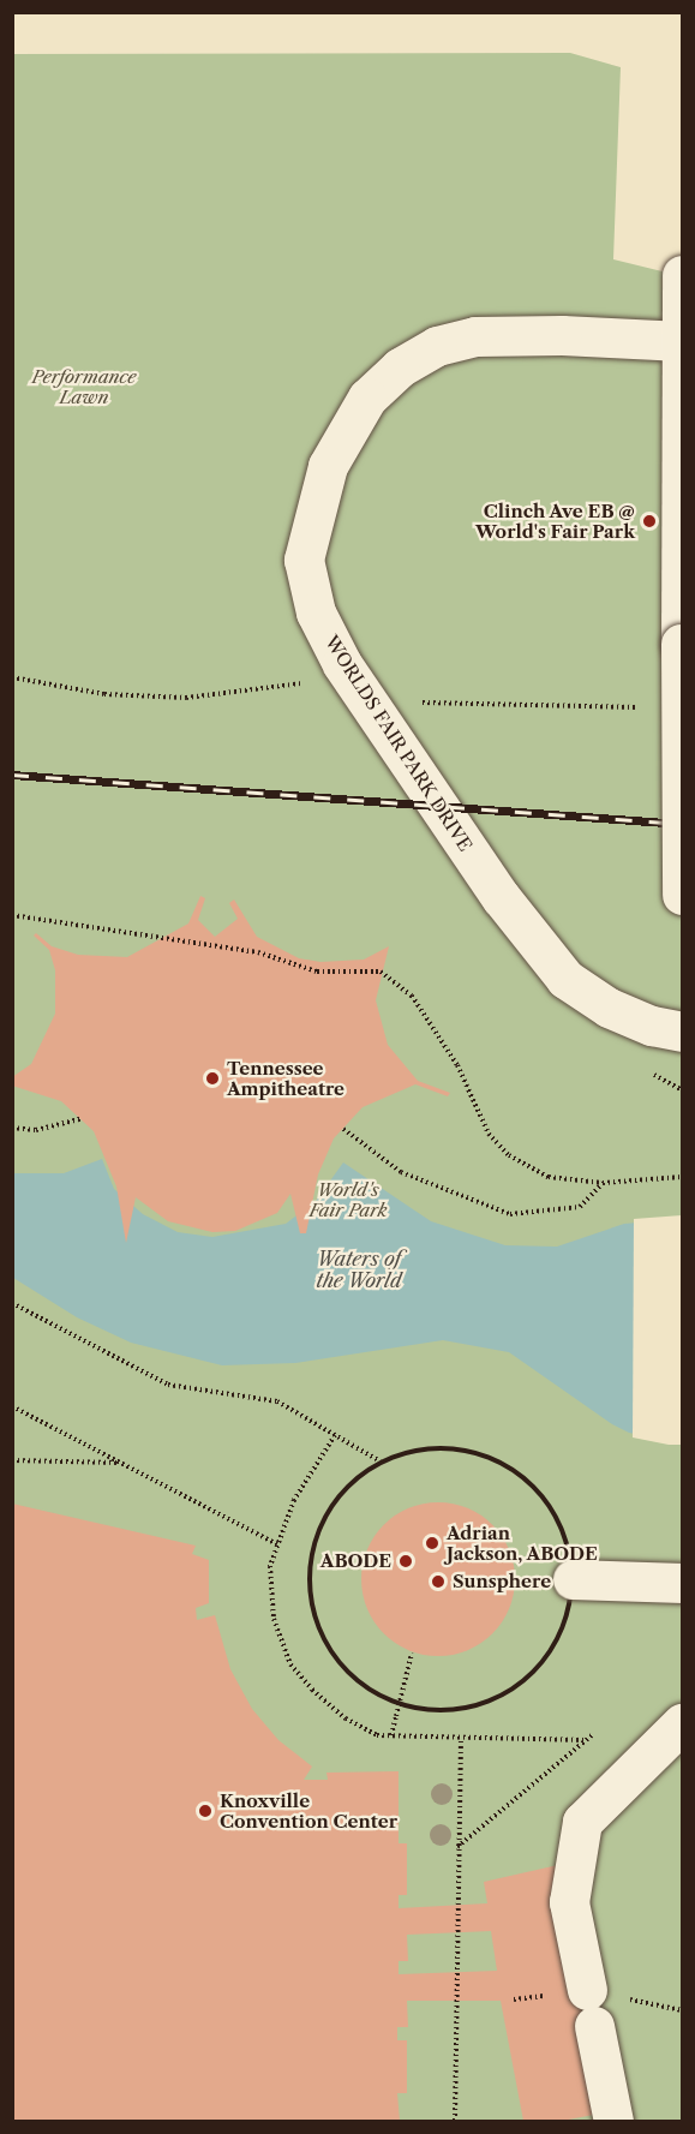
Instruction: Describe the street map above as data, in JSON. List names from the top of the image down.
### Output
{
  "streets": {
    "street": ["WORLDS FAIR PARK DRIVE"]
  },
  "water": ["Waters of the World"],
  "parks": ["Performance Lawn", "World's Fair Park"],
  "places": [
    "Clinch Ave EB @ World's Fair Park",
    "Tennessee Ampitheatre",
    "Adrian Jackson, ABODE",
    "ABODE",
    "Sunsphere",
    "Knoxville Convention Center"
  ]
}
